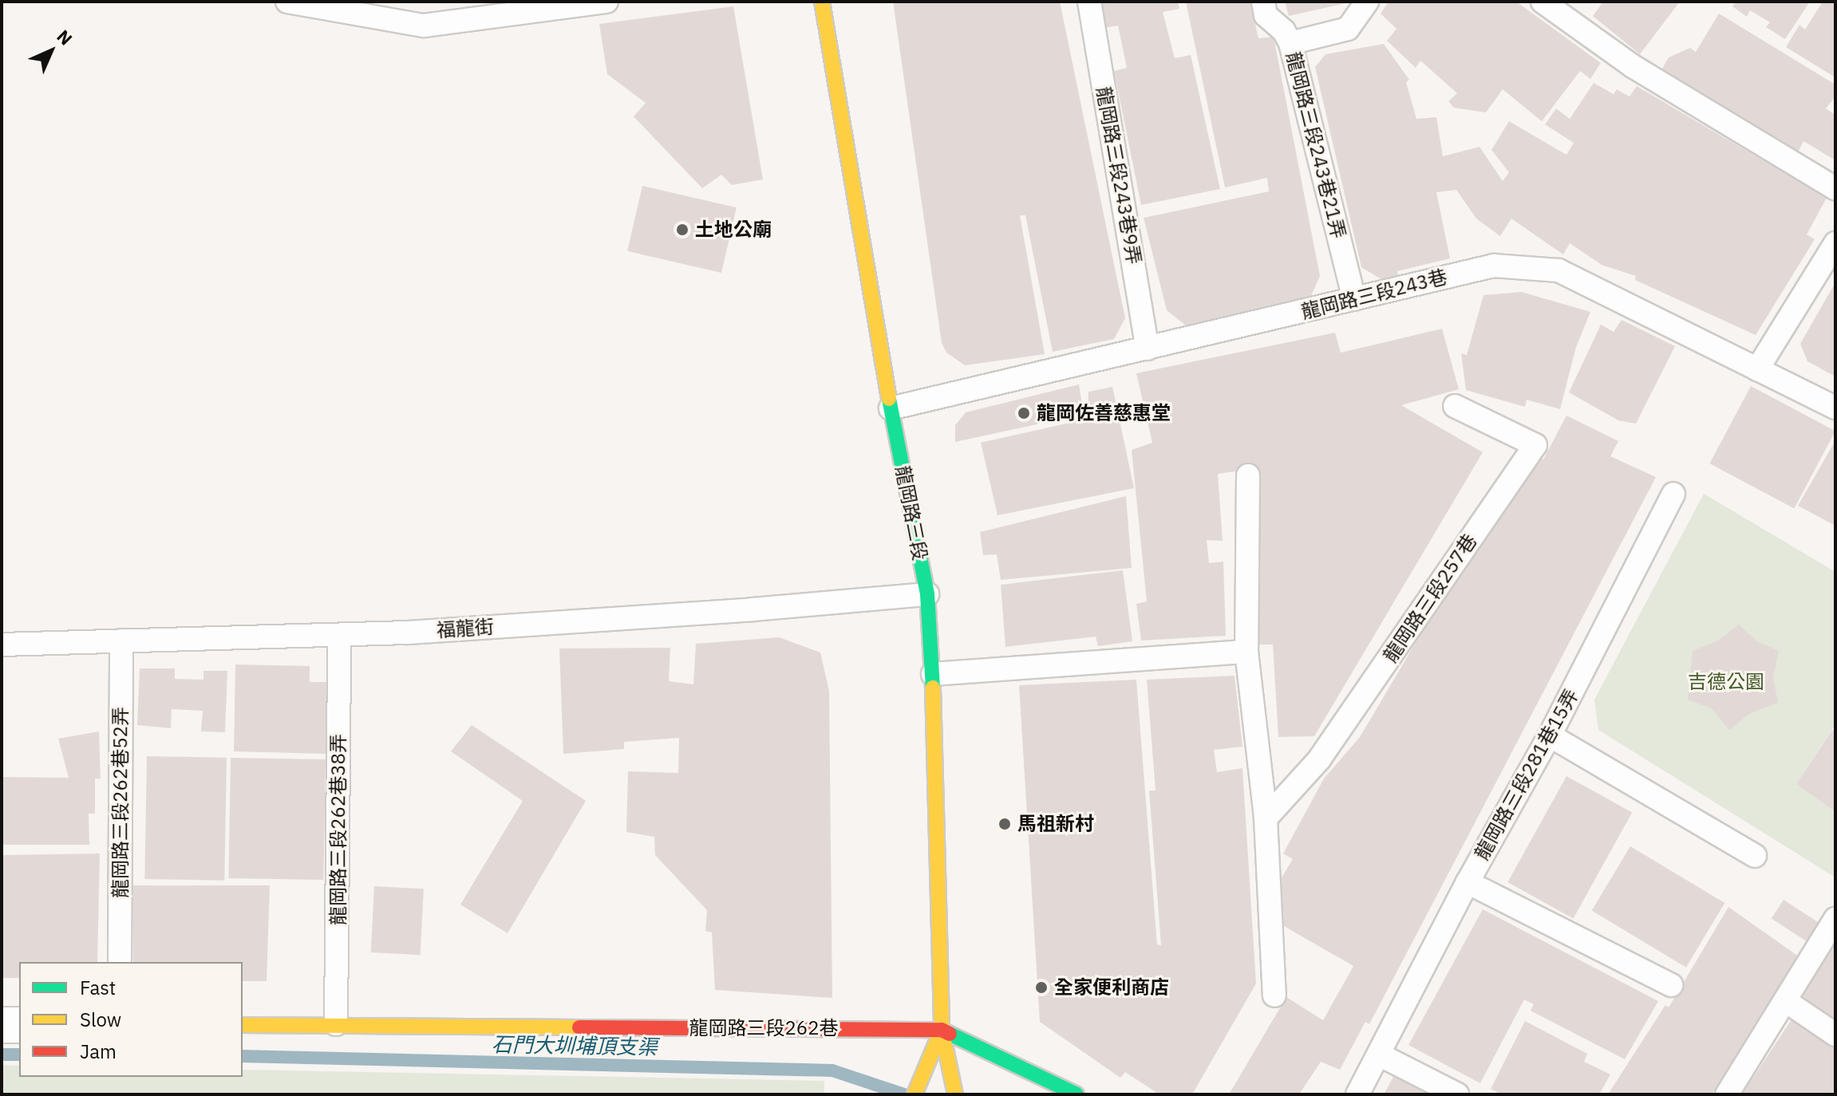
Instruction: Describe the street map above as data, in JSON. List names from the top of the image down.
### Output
{
  "streets": {
    "main road": ["龍岡路三段", "龍岡路三段262巷"],
    "lane": [
      "龍岡路三段243巷21弄",
      "龍岡路三段243巷9弄",
      "龍岡路三段243巷",
      "龍岡路三段257巷",
      "福龍街",
      "龍岡路三段281巷15弄",
      "龍岡路三段262巷52弄",
      "龍岡路三段262巷38弄"
    ]
  },
  "crossings": [
    ["龍岡路三段243巷21弄", "龍岡路三段243巷"],
    ["龍岡路三段243巷9弄", "龍岡路三段243巷"],
    ["龍岡路三段243巷", "龍岡路三段"],
    ["龍岡路三段", "福龍街"],
    ["龍岡路三段", "龍岡路三段262巷"],
    ["福龍街", "龍岡路三段262巷52弄"],
    ["福龍街", "龍岡路三段262巷38弄"],
    ["龍岡路三段262巷38弄", "龍岡路三段262巷"]
  ],
  "water": ["石門大圳埔頂支渠"],
  "parks": ["吉德公園"],
  "places": [
    "土地公廟",
    "龍岡佐善慈惠堂",
    "馬祖新村",
    "全家便利商店"
  ],
  "legend": ["Fast", "Slow", "Jam"],
  "north": "top right"
}
